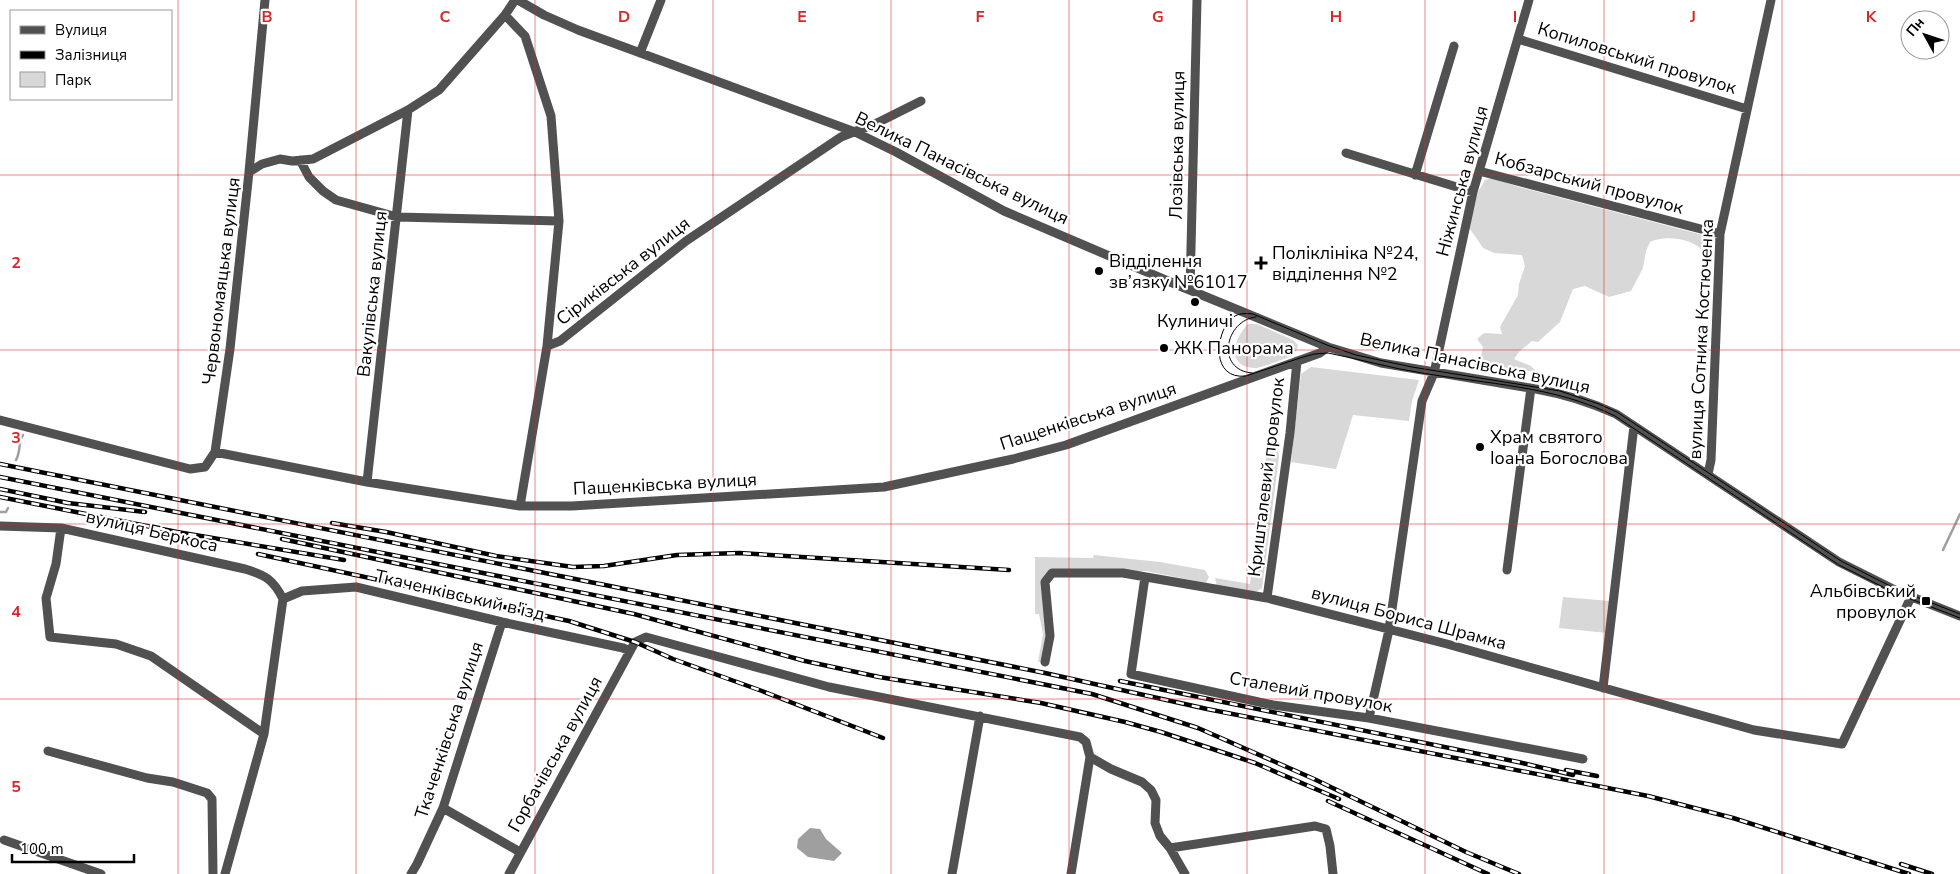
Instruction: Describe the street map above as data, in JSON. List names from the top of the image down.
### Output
{
  "streets": {
    "street": [
      "Копиловський провулок",
      "Лозівська вулиця",
      "Велика Панасівська вулиця",
      "Ніжинська вулиця",
      "Кобзарський провулок",
      "Сіриківська вулиця",
      "Червономаяцька вулиця",
      "Вакулівська вулиця",
      "вулиця Сотника Костюченка",
      "Пащенківська вулиця",
      "Кришталевий провулок",
      "вулиця Беркоса",
      "Ткаченківський в'їзд",
      "вулиця Бориса Шрамка",
      "Сталевий провулок",
      "Ткаченківська вулиця",
      "Горбачівська вулиця"
    ]
  },
  "crossings": [
    ["Копиловський провулок", "Ніжинська вулиця"],
    ["Копиловський провулок", "вулиця Сотника Костюченка"],
    ["Лозівська вулиця", "Велика Панасівська вулиця"],
    ["Велика Панасівська вулиця", "Ніжинська вулиця"],
    ["Велика Панасівська вулиця", "Сіриківська вулиця"],
    ["Велика Панасівська вулиця", "Червономаяцька вулиця"],
    ["Велика Панасівська вулиця", "вулиця Сотника Костюченка"],
    ["Велика Панасівська вулиця", "Пащенківська вулиця"],
    ["Велика Панасівська вулиця", "вулиця Бориса Шрамка"],
    ["Ніжинська вулиця", "Кобзарський провулок"],
    ["Ніжинська вулиця", "вулиця Бориса Шрамка"],
    ["Ніжинська вулиця", "Сталевий провулок"],
    ["Кобзарський провулок", "вулиця Сотника Костюченка"],
    ["Сіриківська вулиця", "Пащенківська вулиця"],
    ["Червономаяцька вулиця", "Вакулівська вулиця"],
    ["Червономаяцька вулиця", "Пащенківська вулиця"],
    ["Вакулівська вулиця", "Пащенківська вулиця"],
    ["Пащенківська вулиця", "Кришталевий провулок"],
    ["Кришталевий провулок", "вулиця Бориса Шрамка"],
    ["вулиця Беркоса", "Ткаченківський в'їзд"],
    ["Ткаченківський в'їзд", "Ткаченківська вулиця"],
    ["Ткаченківський в'їзд", "Горбачівська вулиця"],
    ["вулиця Бориса Шрамка", "Сталевий провулок"]
  ],
  "places": {
    "health": ["Поліклініка №24, відділення №2"],
    "other": [
      "Відділення зв’язку №61017",
      "Кулиничі",
      "ЖК Панорама",
      "Храм святого Іоана Богослова"
    ],
    "transit": ["Альбівський провулок"]
  },
  "legend": ["Вулиця", "Залізниця", "Парк"],
  "scale_bar": "100 m",
  "north": "top left",
  "grid": {
    "columns": [
      "B",
      "C",
      "D",
      "E",
      "F",
      "G",
      "H",
      "I",
      "J",
      "K"
    ],
    "rows": [
      "2",
      "3",
      "4",
      "5"
    ]
  }
}
